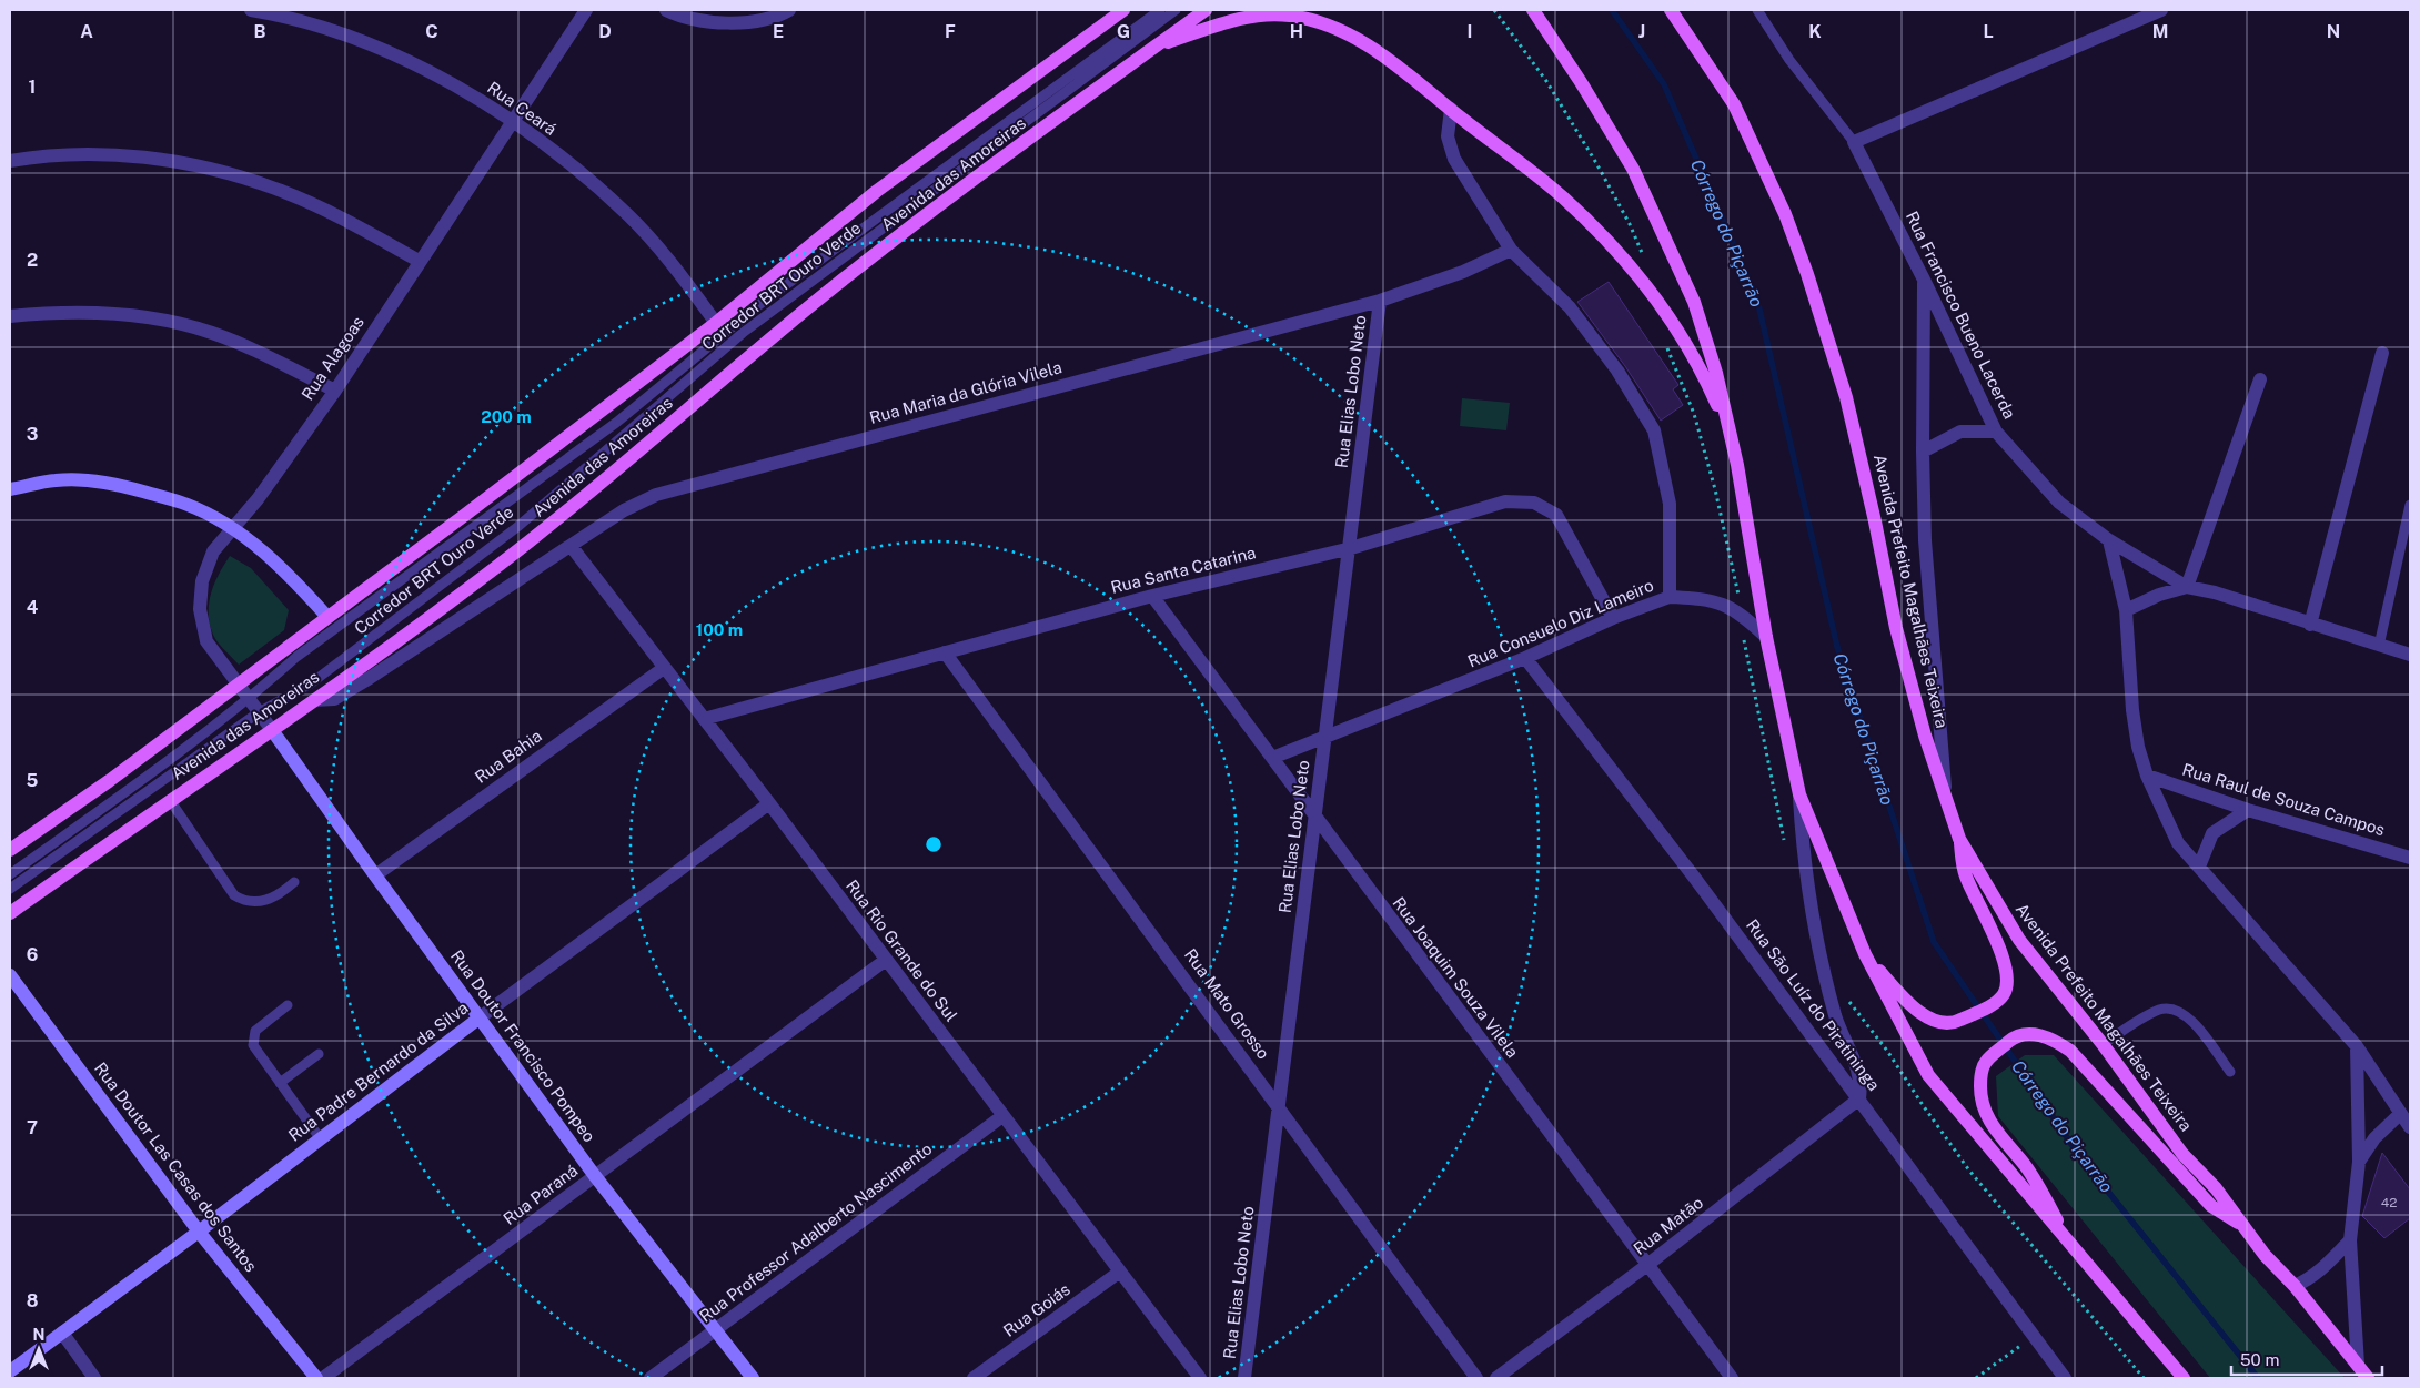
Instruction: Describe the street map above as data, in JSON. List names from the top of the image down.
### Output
{
  "streets": {
    "main road": ["Avenida das Amoreiras", "Avenida Prefeito Magalhães Teixeira"],
    "street": [
      "Rua Ceará",
      "Rua Francisco Bueno Lacerda",
      "Rua Alagoas",
      "Rua Elias Lobo Neto",
      "Rua Maria da Glória Vilela",
      "Rua Santa Catarina",
      "Rua Consuelo Diz Lameiro",
      "Rua Bahia",
      "Rua Raul de Souza Campos",
      "Rua Rio Grande do Sul",
      "Rua Joaquim Souza Vilela",
      "Rua Mato Grosso",
      "Rua São Luíz do Piratininga",
      "Rua Doutor Francisco Pompeo",
      "Rua Padre Bernardo da Silva",
      "Rua Doutor Las Casas dos Santos",
      "Rua Paraná",
      "Rua Matão",
      "Rua Professor Adalberto Nascimento",
      "Rua Goiás"
    ],
    "lane": ["Corredor BRT Ouro Verde"]
  },
  "crossings": [
    ["Rua Ceará", "Avenida das Amoreiras"],
    ["Rua Ceará", "Rua Alagoas"],
    ["Avenida das Amoreiras", "Rua Alagoas"],
    ["Avenida das Amoreiras", "Rua Maria da Glória Vilela"],
    ["Avenida das Amoreiras", "Rua Doutor Francisco Pompeo"],
    ["Corredor BRT Ouro Verde", "Rua Alagoas"],
    ["Rua Alagoas", "Rua Doutor Francisco Pompeo"],
    ["Rua Elias Lobo Neto", "Rua Maria da Glória Vilela"],
    ["Rua Elias Lobo Neto", "Rua Santa Catarina"],
    ["Rua Elias Lobo Neto", "Rua Consuelo Diz Lameiro"],
    ["Rua Elias Lobo Neto", "Rua Joaquim Souza Vilela"],
    ["Rua Elias Lobo Neto", "Rua Mato Grosso"],
    ["Rua Maria da Glória Vilela", "Rua Rio Grande do Sul"],
    ["Rua Santa Catarina", "Rua Consuelo Diz Lameiro"],
    ["Rua Santa Catarina", "Rua Rio Grande do Sul"],
    ["Rua Santa Catarina", "Rua Joaquim Souza Vilela"],
    ["Rua Santa Catarina", "Rua Mato Grosso"],
    ["Rua Consuelo Diz Lameiro", "Rua Joaquim Souza Vilela"],
    ["Rua Consuelo Diz Lameiro", "Rua São Luíz do Piratininga"],
    ["Rua Bahia", "Rua Rio Grande do Sul"],
    ["Rua Bahia", "Rua Doutor Francisco Pompeo"],
    ["Rua Rio Grande do Sul", "Rua Padre Bernardo da Silva"],
    ["Rua Rio Grande do Sul", "Rua Paraná"],
    ["Rua Rio Grande do Sul", "Rua Professor Adalberto Nascimento"],
    ["Rua Rio Grande do Sul", "Rua Goiás"],
    ["Rua Joaquim Souza Vilela", "Rua Matão"],
    ["Rua São Luíz do Piratininga", "Rua Matão"],
    ["Rua Doutor Francisco Pompeo", "Rua Padre Bernardo da Silva"],
    ["Rua Doutor Francisco Pompeo", "Rua Paraná"],
    ["Rua Doutor Francisco Pompeo", "Rua Professor Adalberto Nascimento"],
    ["Rua Padre Bernardo da Silva", "Rua Doutor Las Casas dos Santos"]
  ],
  "water": ["Córrego do Piçarrão"],
  "house_numbers": ["42"],
  "scale_bar": "50 m",
  "north": "top",
  "grid": {
    "columns": [
      "A",
      "B",
      "C",
      "D",
      "E",
      "F",
      "G",
      "H",
      "I",
      "J",
      "K",
      "L",
      "M",
      "N"
    ],
    "rows": [
      "1",
      "2",
      "3",
      "4",
      "5",
      "6",
      "7",
      "8"
    ]
  },
  "rings": ["200 m", "100 m"]
}
